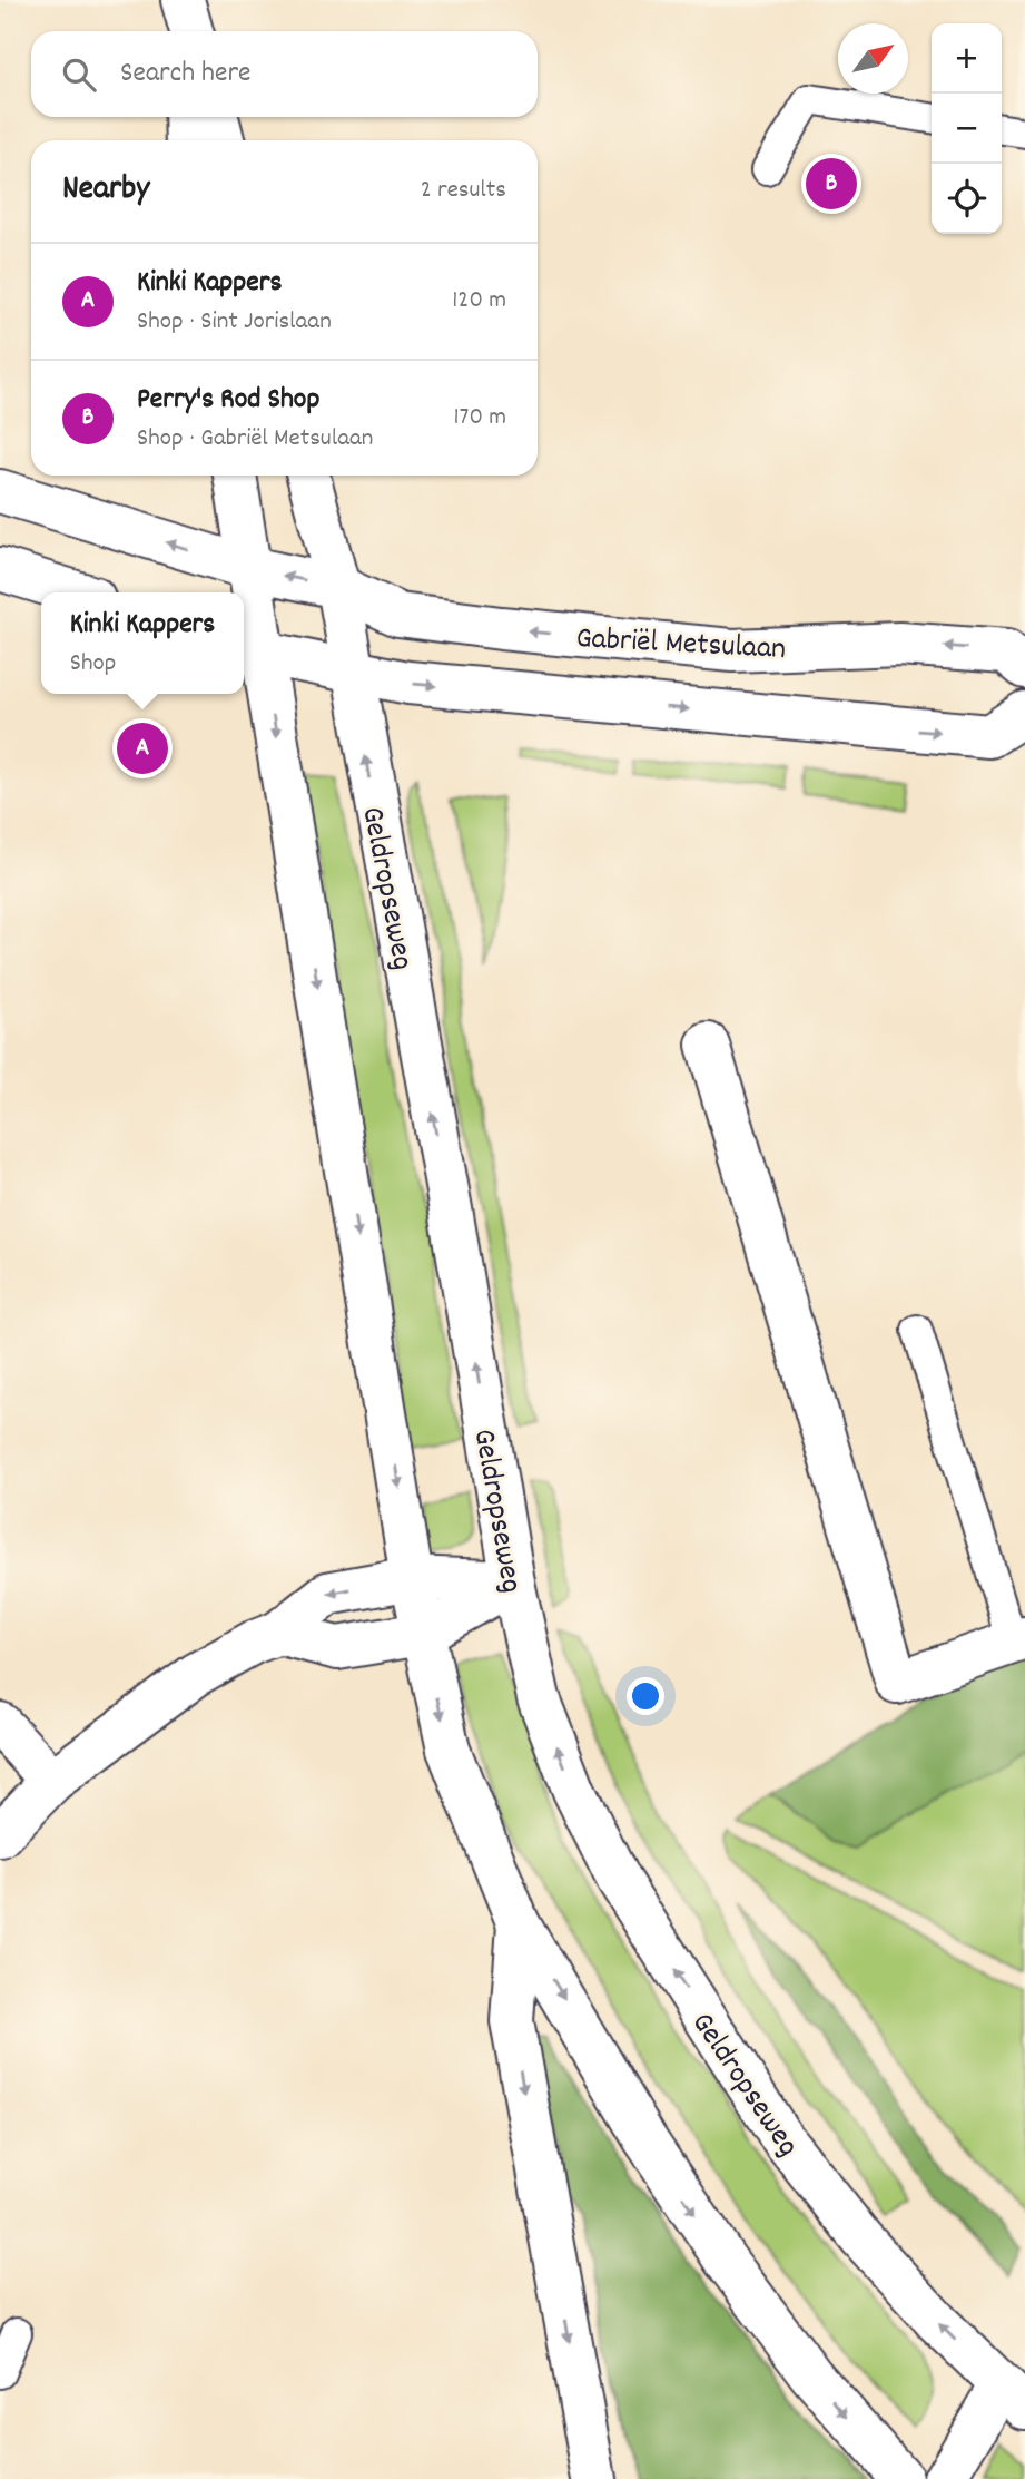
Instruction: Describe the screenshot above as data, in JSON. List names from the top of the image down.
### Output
{
  "streets": {
    "main road": ["Gabriël Metsulaan", "Geldropseweg"]
  },
  "crossings": [
    ["Gabriël Metsulaan", "Geldropseweg"]
  ],
  "north": "top right",
  "page": {
    "map_buttons": ["+", "−"],
    "search": "Search here",
    "heading": ["Nearby", "2 results"],
    "pins": ["B", "A"],
    "list": [
      {
        "mark": "A",
        "name": "Kinki Kappers",
        "note": "Shop · Sint Jorislaan",
        "value": "120 m"
      },
      {
        "mark": "B",
        "name": "Perry's Rod Shop",
        "note": "Shop · Gabriël Metsulaan",
        "value": "170 m"
      }
    ],
    "popup": ["Kinki Kappers", "Shop"]
  }
}
